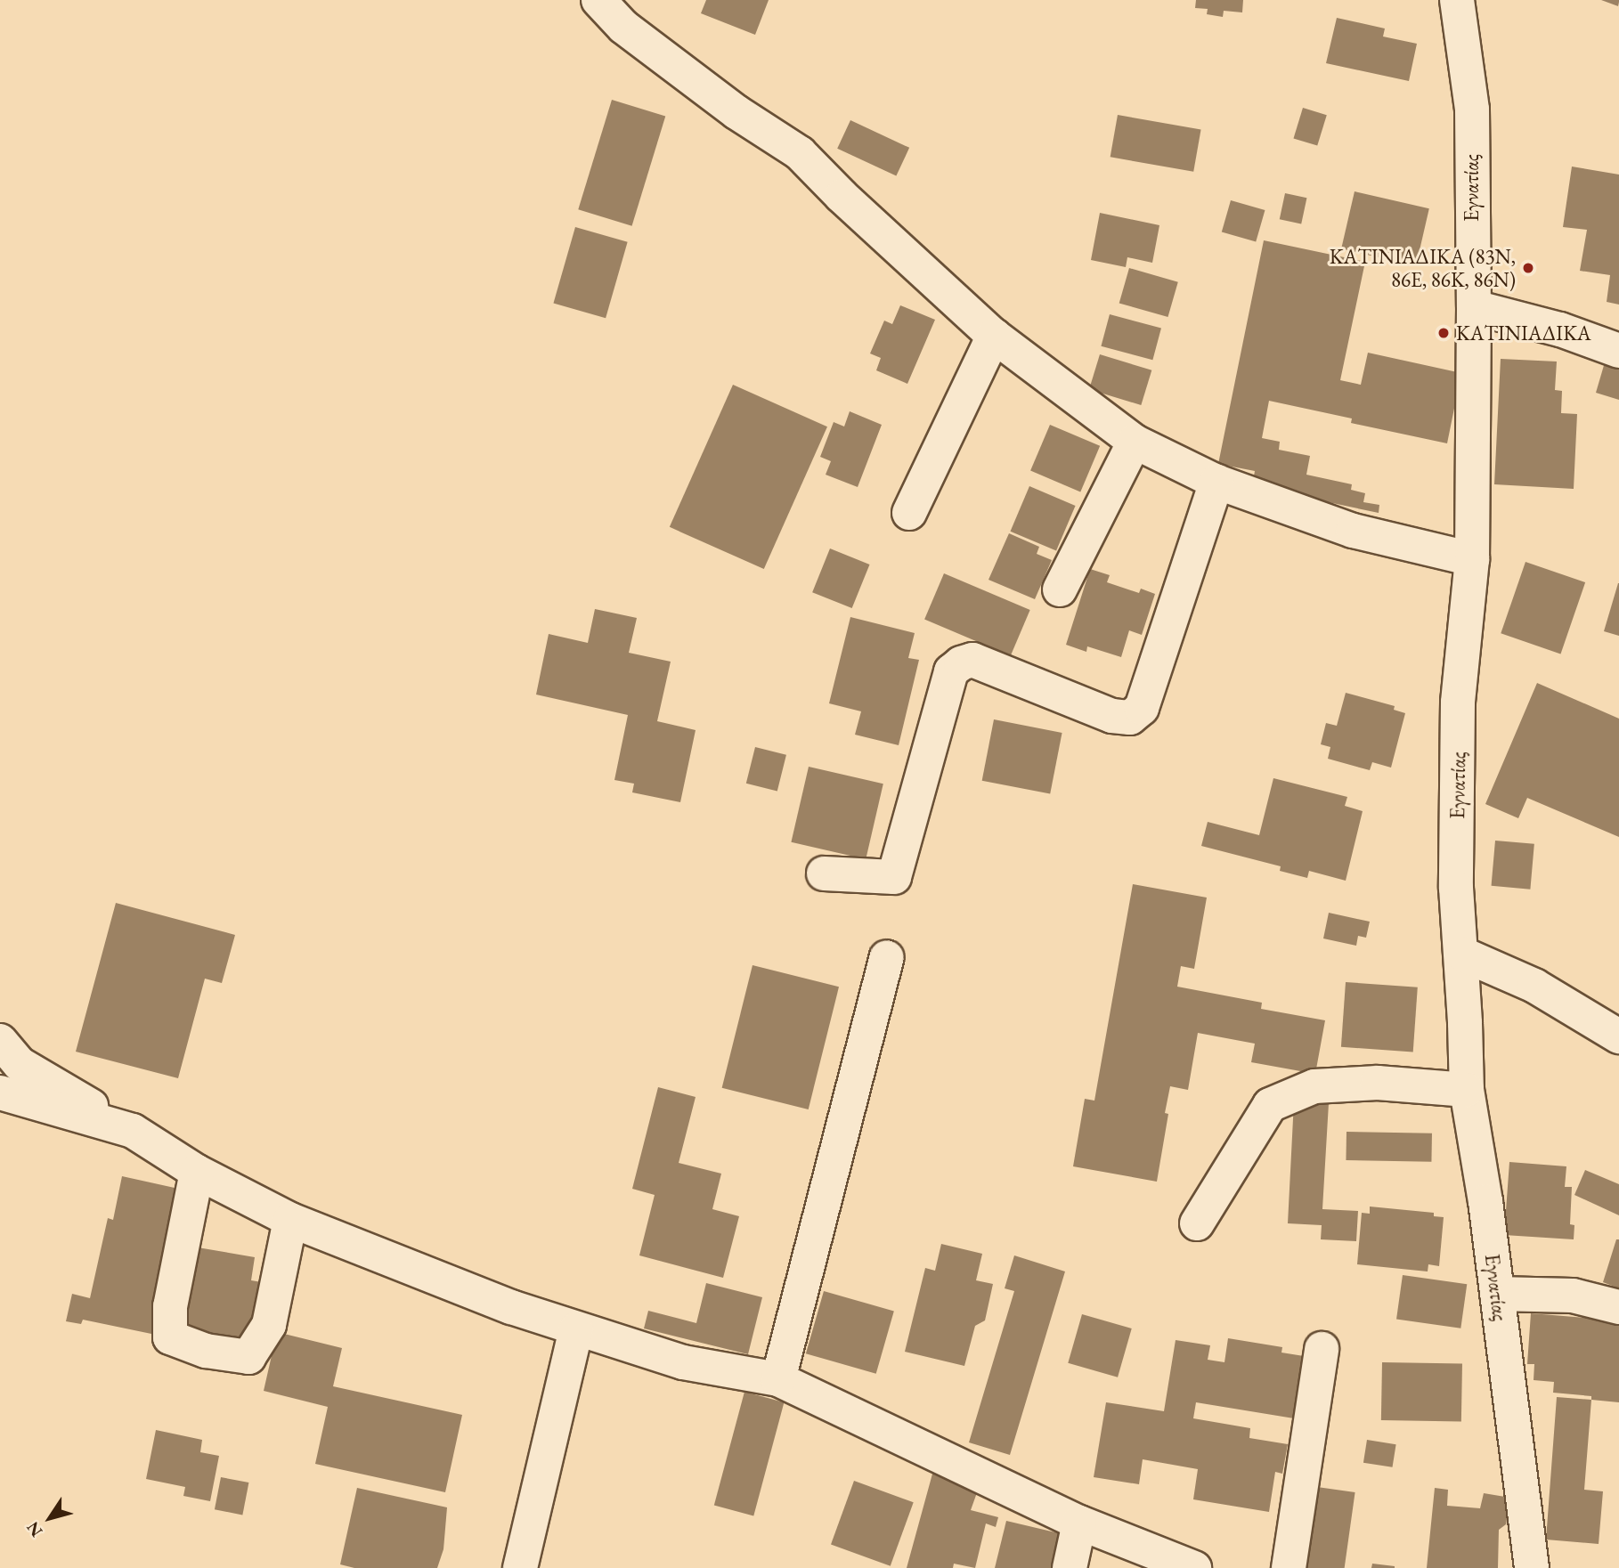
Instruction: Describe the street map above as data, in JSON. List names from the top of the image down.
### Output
{
  "streets": {
    "street": ["Εγνατίας"]
  },
  "places": ["ΚΑΤΙΝΙΑΔΙΚΑ (83Ν, 86Ε, 86Κ, 86Ν)", "ΚΑΤΙΝΙΑΔΙΚΑ"],
  "north": "bottom left"
}
